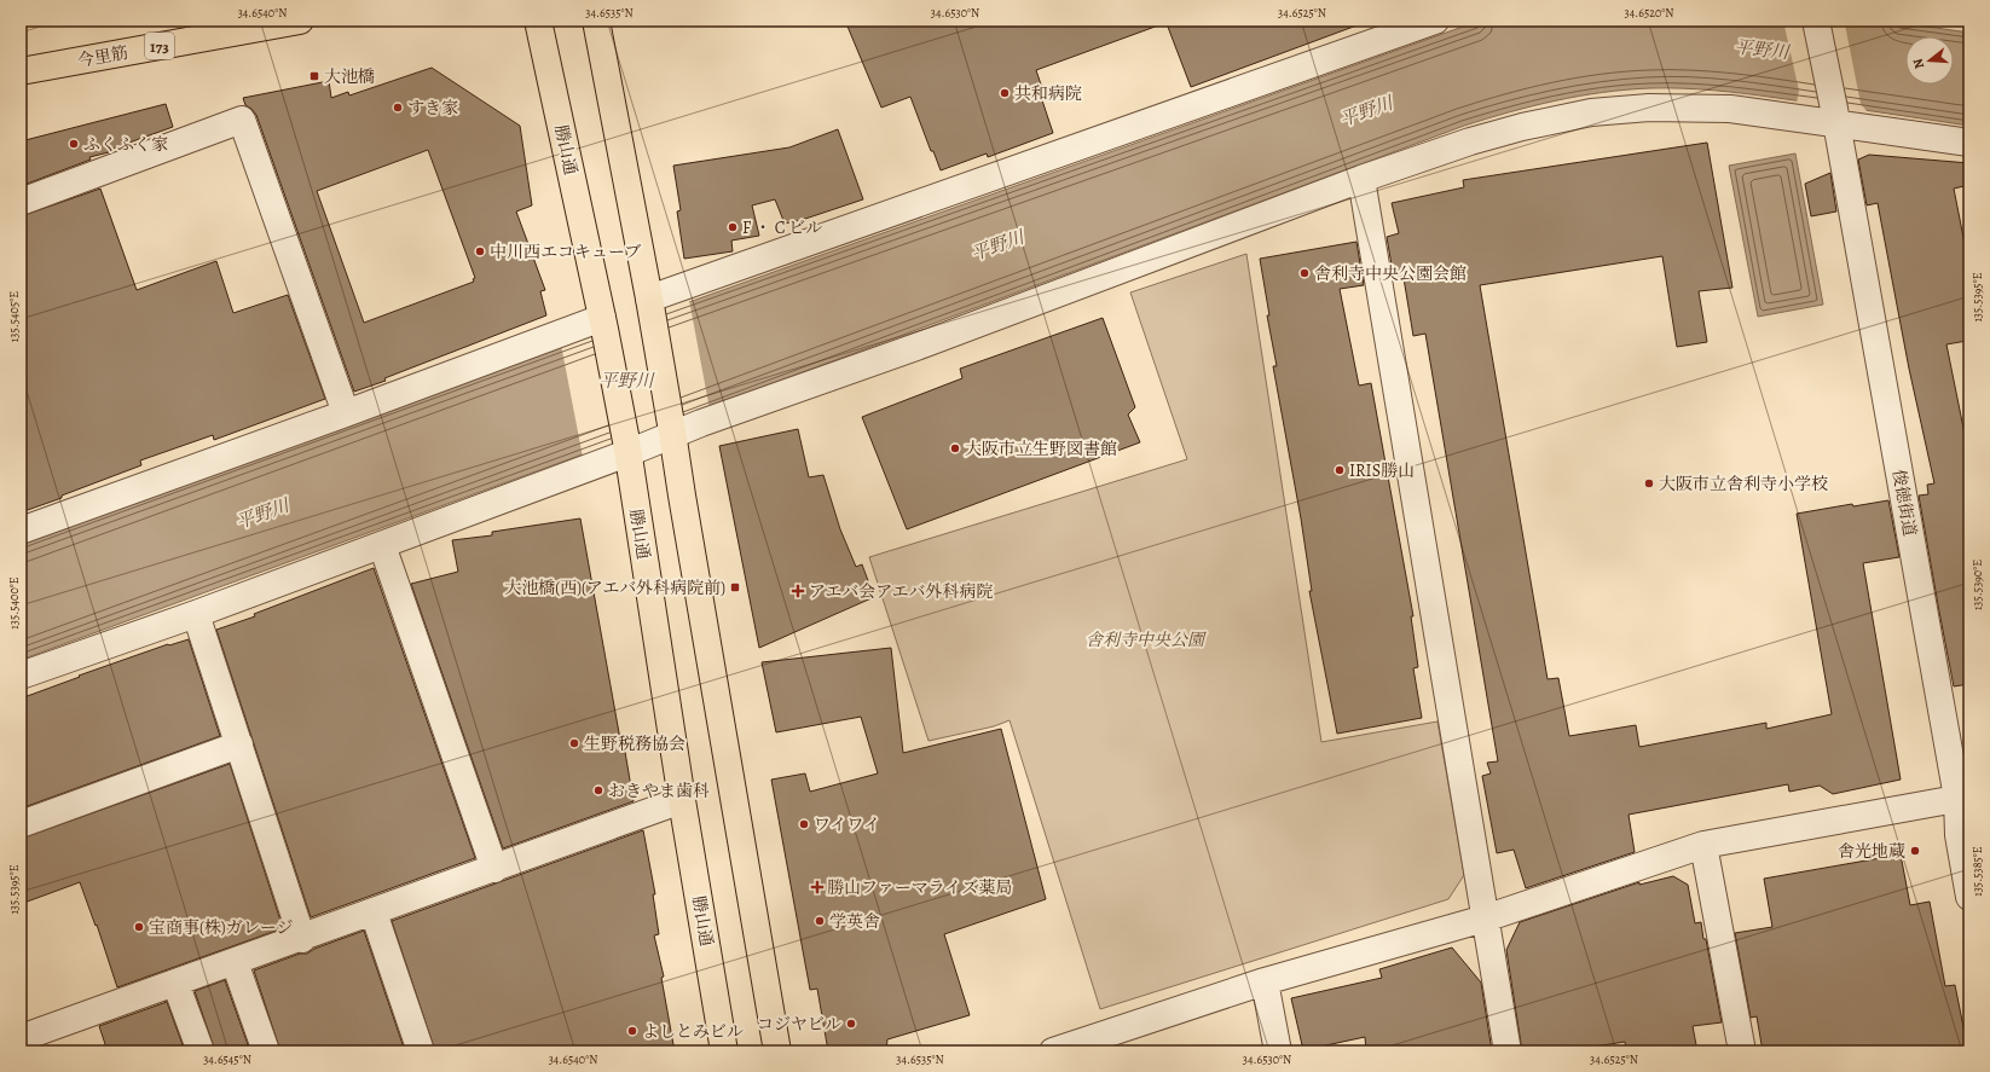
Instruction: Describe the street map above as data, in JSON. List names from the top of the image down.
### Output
{
  "streets": {
    "main road": ["173", "今里筋", "勝山通"],
    "street": ["俊徳街道"]
  },
  "water": ["平野川"],
  "parks": ["舎利寺中央公園"],
  "places": {
    "transit": ["大池橋", "大池橋(西)(アエバ外科病院前)"],
    "other": [
      "共和病院",
      "すき家",
      "ふくふく家",
      "F ・ C ビル",
      "中川西エコキューブ",
      "舎利寺中央公園会館",
      "大阪市立生野図書館",
      "IRIS勝山",
      "大阪市立舎利寺小学校",
      "生野税務協会",
      "おきやま歯科",
      "ワイワイ",
      "舎光地蔵",
      "学英舎",
      "宝商事(株)ガレージ",
      "コジヤビル",
      "よしとみビル"
    ],
    "health": ["アエバ会アエバ外科病院", "勝山ファーマライズ薬局"]
  },
  "north": "left",
  "coordinates": [
    "34.6540°N",
    "34.6535°N",
    "34.6530°N",
    "34.6525°N",
    "34.6520°N",
    "135.5395°E",
    "135.5405°E",
    "135.5390°E",
    "135.5400°E",
    "135.5385°E",
    "34.6545°N"
  ]
}
